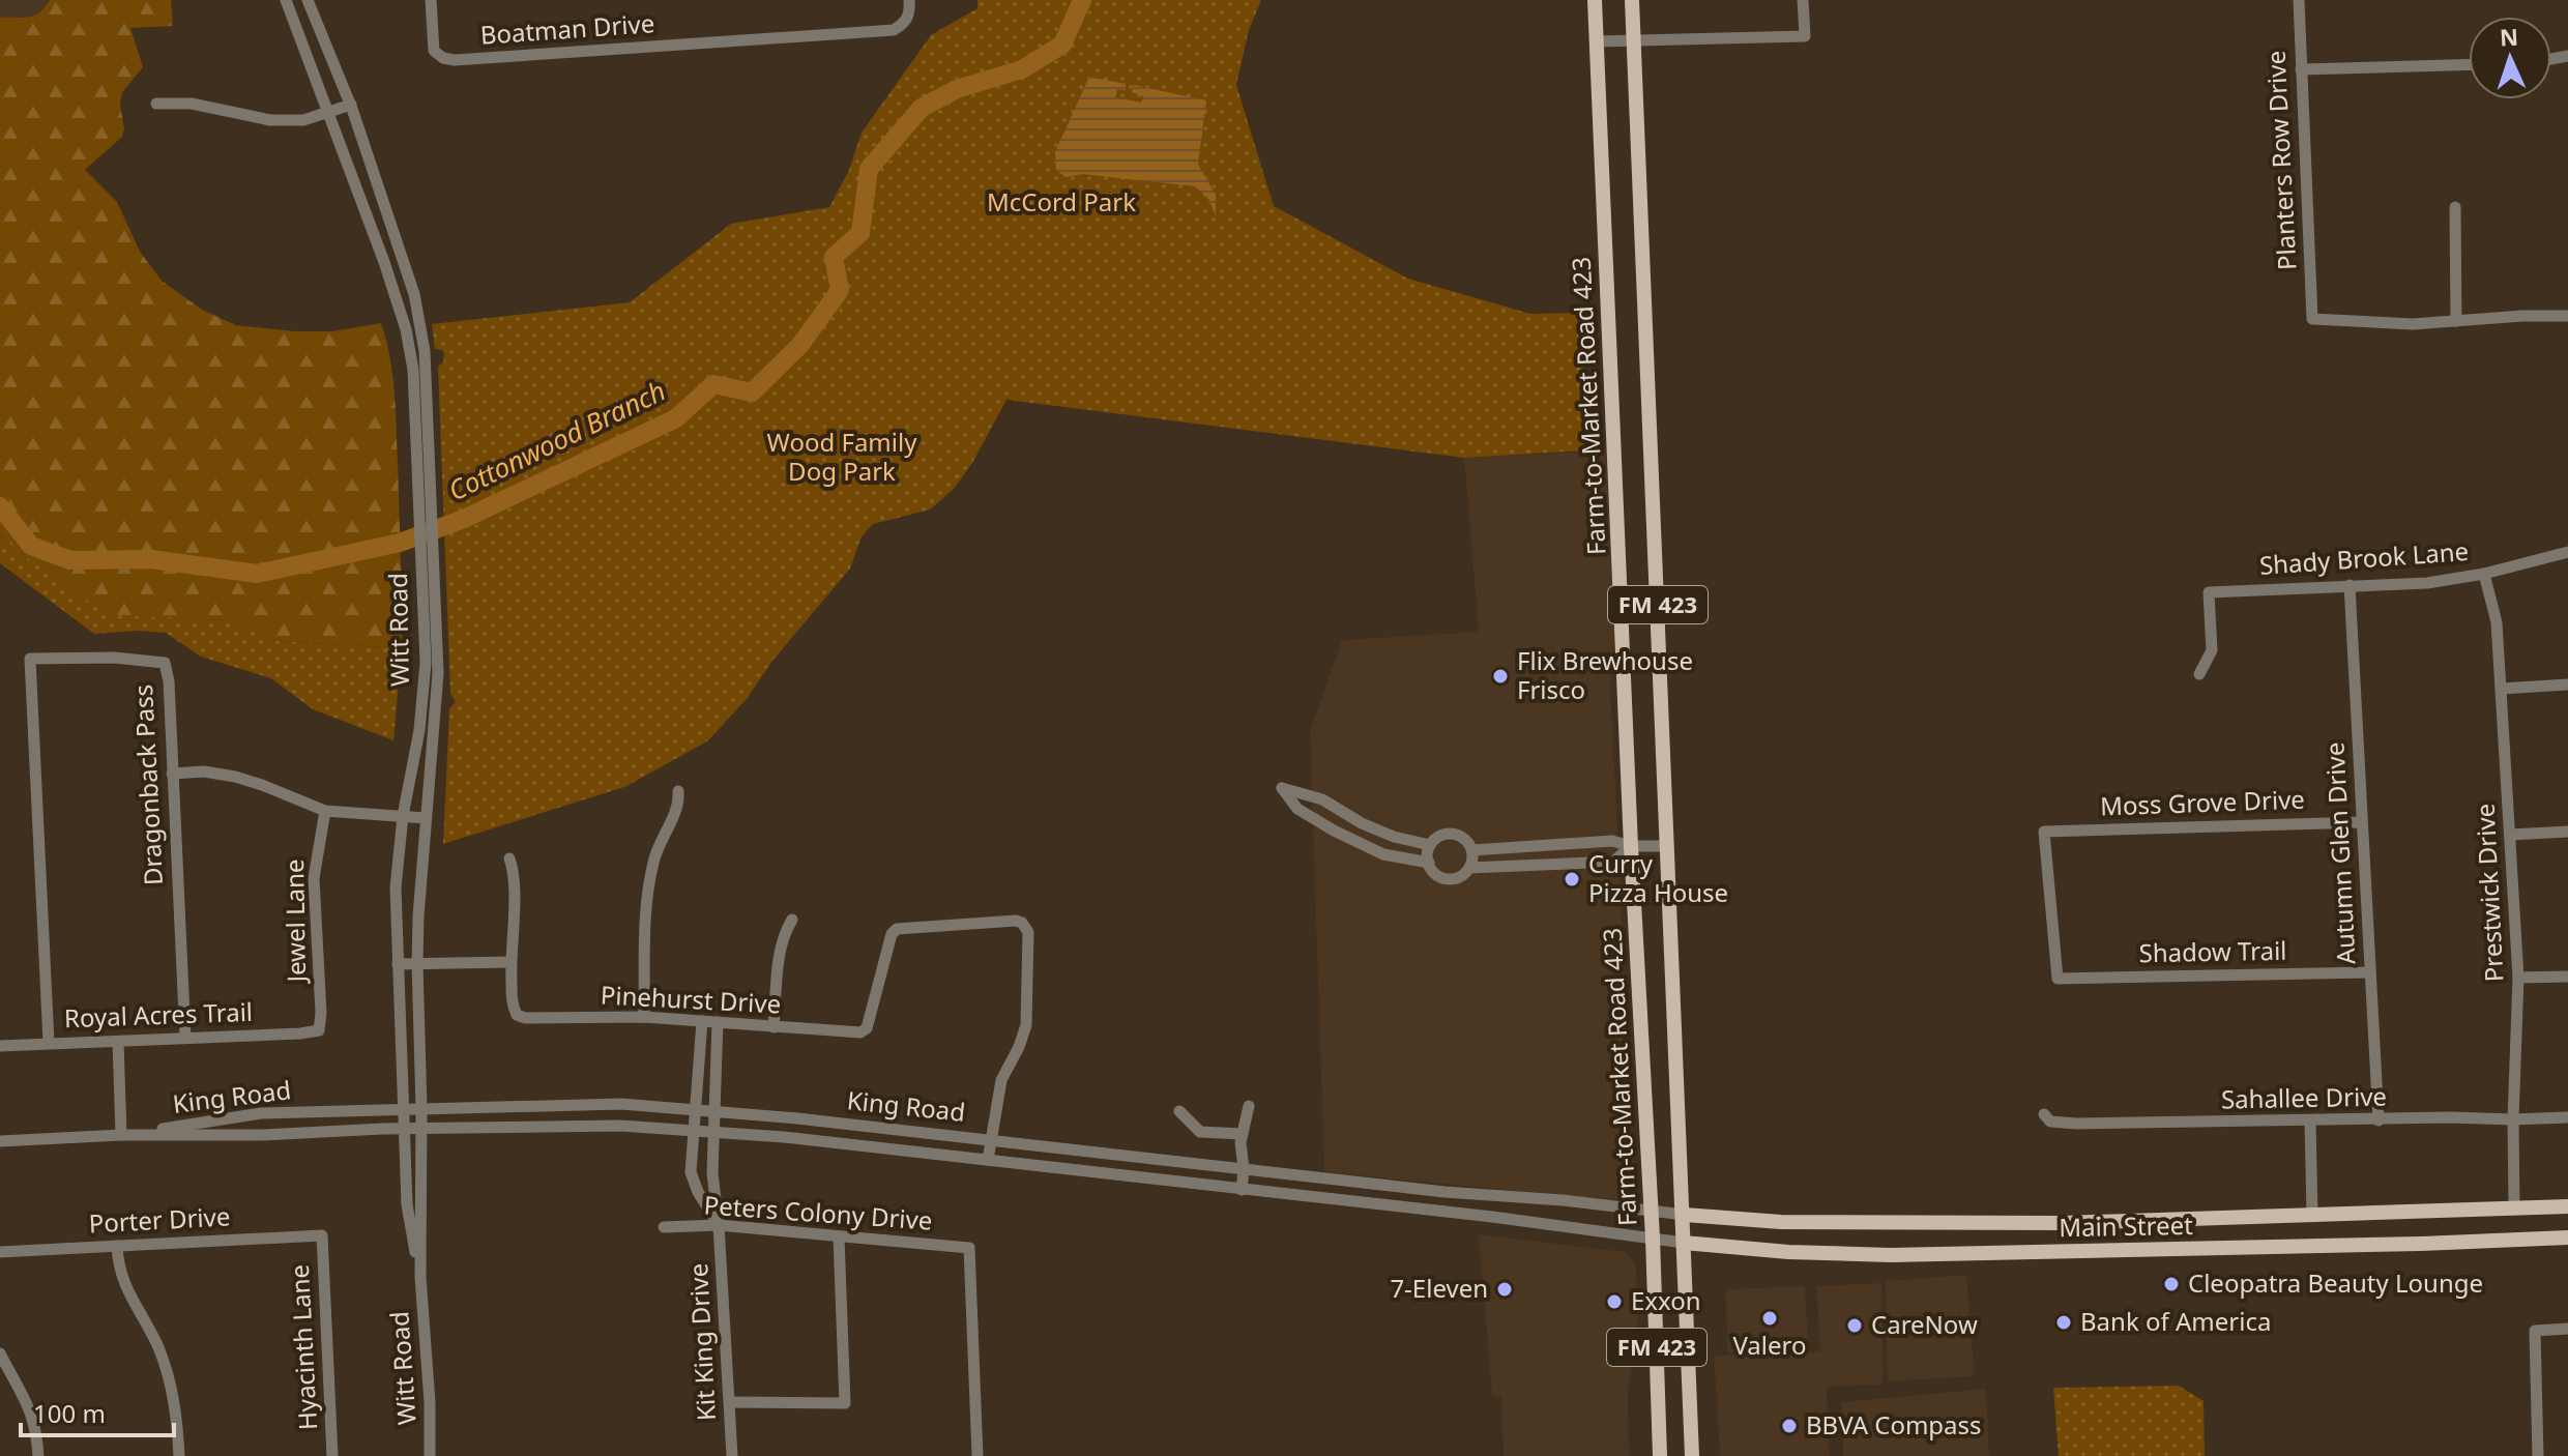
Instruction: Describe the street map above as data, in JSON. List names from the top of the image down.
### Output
{
  "streets": {
    "main road": ["Farm-to-Market Road 423", "FM 423", "Main Street"],
    "street": [
      "Boatman Drive",
      "Planters Row Drive",
      "Shady Brook Lane",
      "Witt Road",
      "Dragonback Pass",
      "Moss Grove Drive",
      "Autumn Glen Drive",
      "Prestwick Drive",
      "Jewel Lane",
      "Shadow Trail",
      "Pinehurst Drive",
      "Royal Acres Trail",
      "King Road",
      "Sahallee Drive",
      "Peters Colony Drive",
      "Porter Drive",
      "Kit King Drive",
      "Hyacinth Lane"
    ]
  },
  "crossings": [
    ["Farm-to-Market Road 423", "King Road"],
    ["Shady Brook Lane", "Autumn Glen Drive"],
    ["Shady Brook Lane", "Prestwick Drive"],
    ["FM 423", "King Road"],
    ["FM 423", "Main Street"],
    ["Witt Road", "King Road"],
    ["Dragonback Pass", "Royal Acres Trail"],
    ["Moss Grove Drive", "Autumn Glen Drive"],
    ["Moss Grove Drive", "Shadow Trail"],
    ["Autumn Glen Drive", "Shadow Trail"],
    ["Autumn Glen Drive", "Sahallee Drive"],
    ["Prestwick Drive", "Sahallee Drive"],
    ["Prestwick Drive", "Main Street"],
    ["Jewel Lane", "Royal Acres Trail"],
    ["Pinehurst Drive", "King Road"],
    ["Pinehurst Drive", "Kit King Drive"],
    ["King Road", "Main Street"],
    ["King Road", "Kit King Drive"],
    ["Peters Colony Drive", "Kit King Drive"],
    ["Porter Drive", "Hyacinth Lane"]
  ],
  "water": ["Cottonwood Branch"],
  "parks": ["McCord Park", "Wood Family Dog Park"],
  "places": [
    "Flix Brewhouse Frisco",
    "Curry Pizza House",
    "Cleopatra Beauty Lounge",
    "7-Eleven",
    "Exxon",
    "Valero",
    "Bank of America",
    "CareNow",
    "BBVA Compass"
  ],
  "scale_bar": "100 m",
  "north": "top"
}
